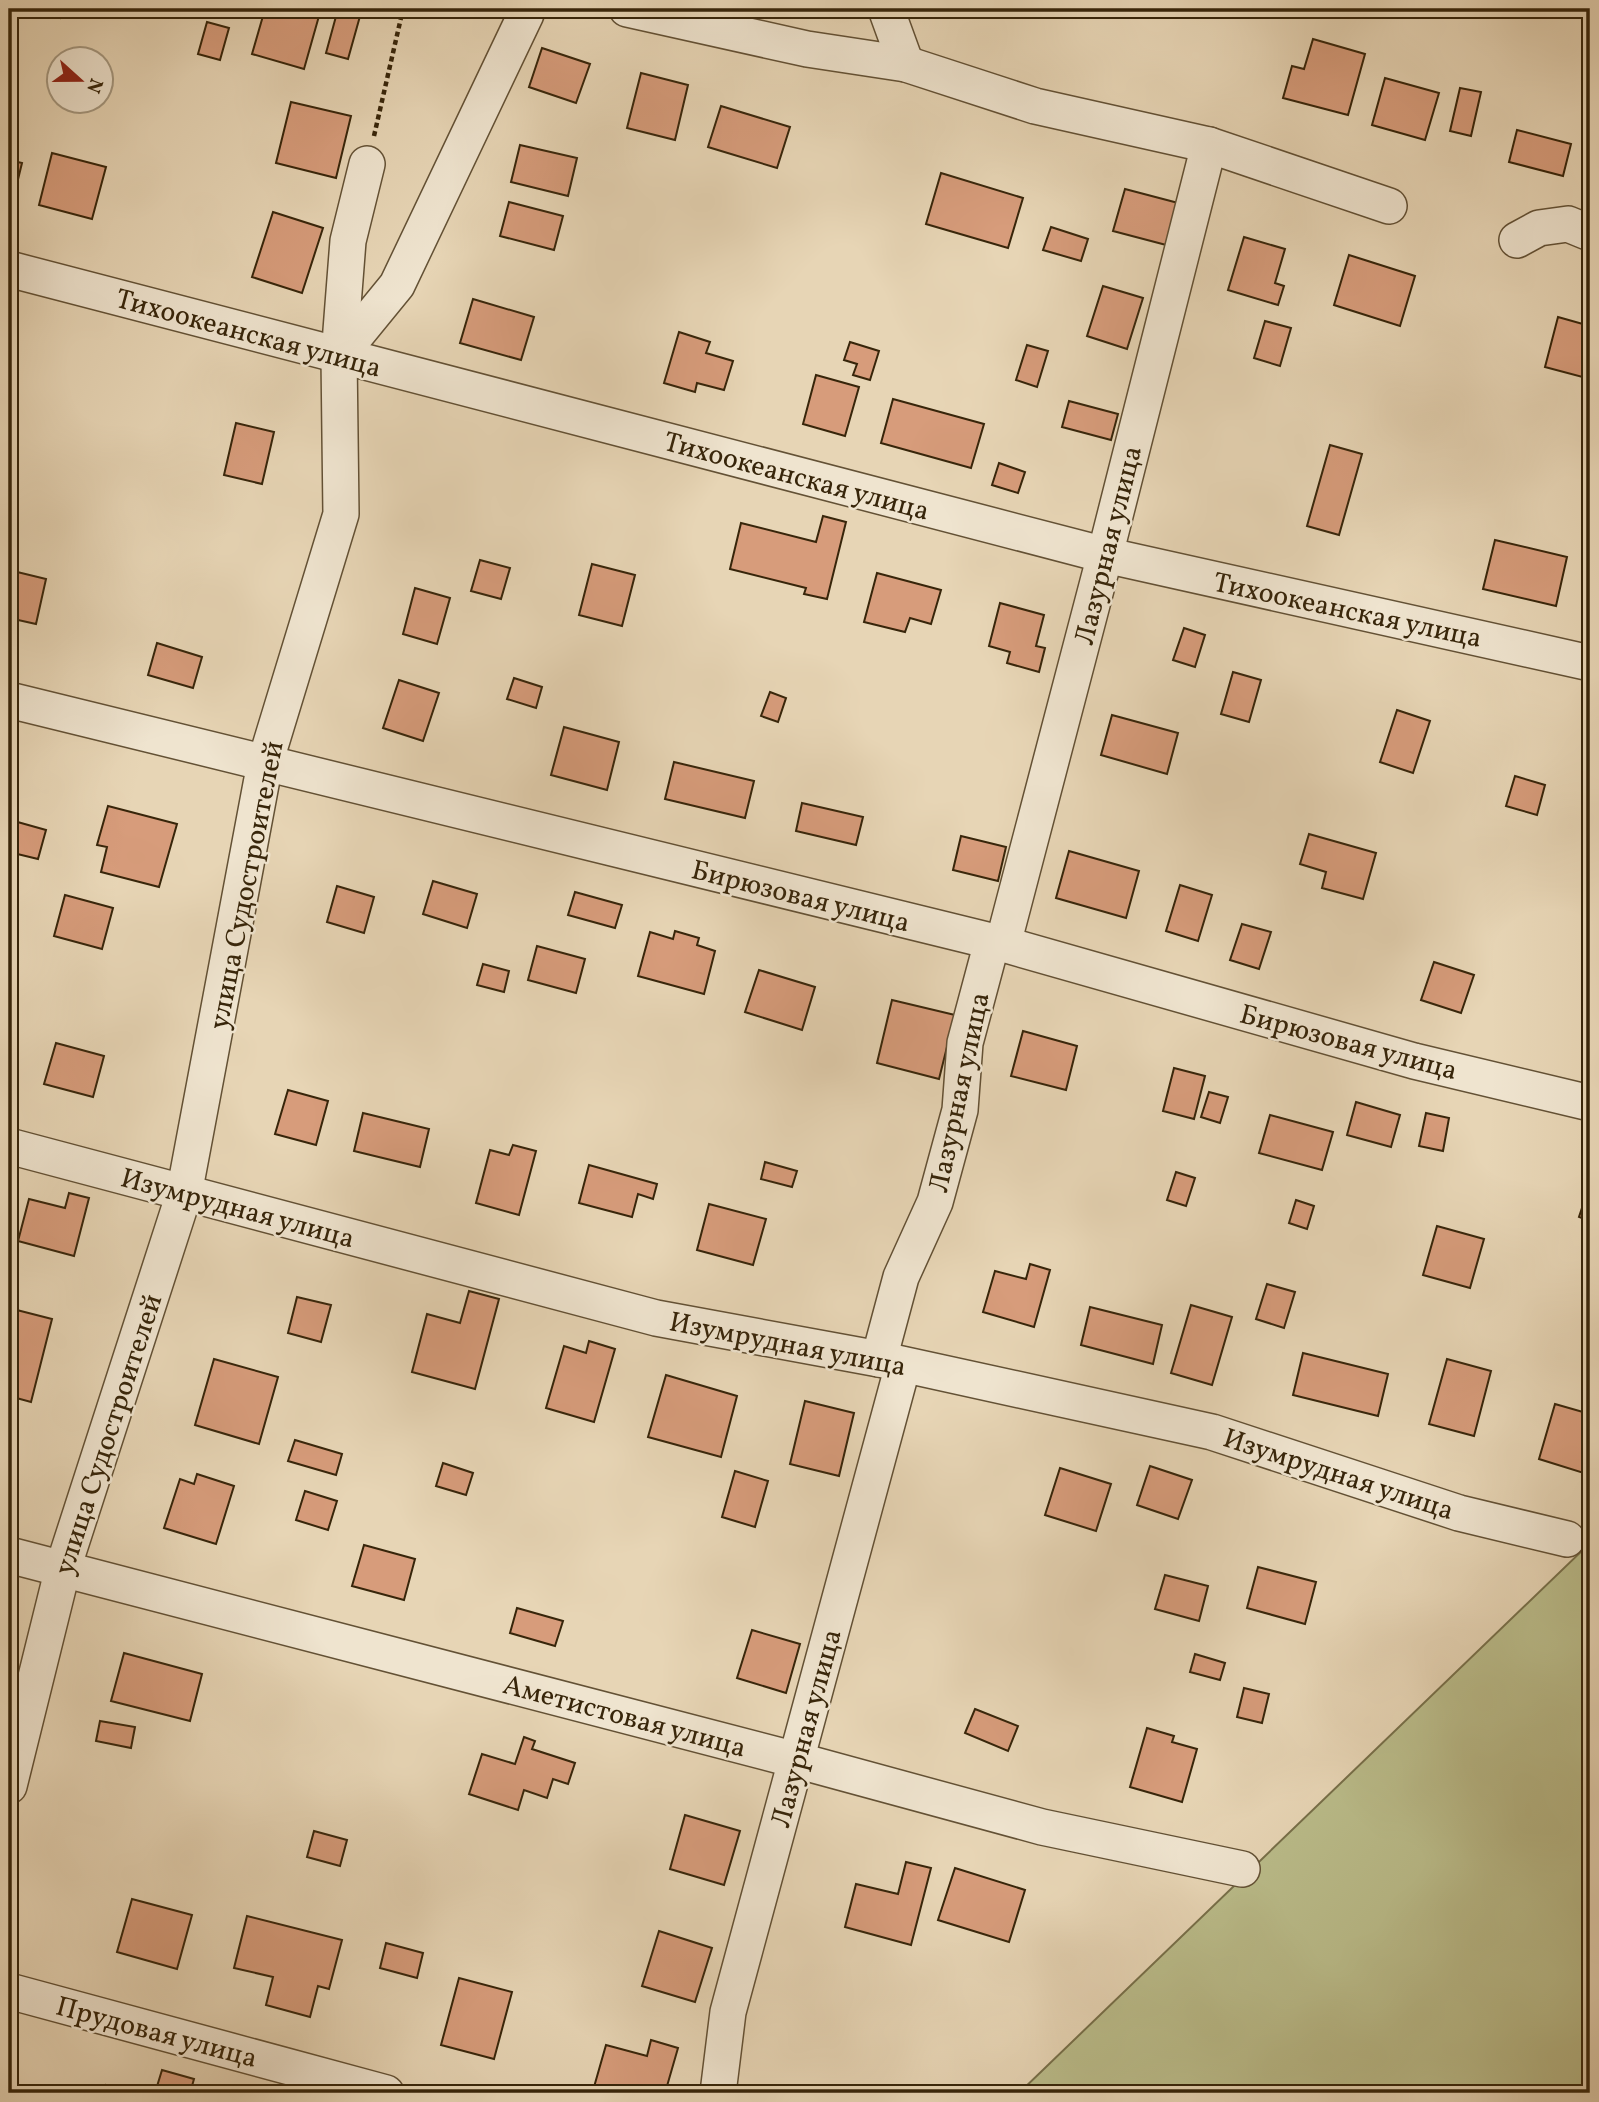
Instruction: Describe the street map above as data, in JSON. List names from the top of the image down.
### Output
{
  "streets": {
    "street": [
      "Тихоокеанская улица",
      "Лазурная улица",
      "улица Судостроителей",
      "Бирюзовая улица",
      "Изумрудная улица",
      "Аметистовая улица",
      "Прудовая улица"
    ]
  },
  "crossings": [
    ["Тихоокеанская улица", "Лазурная улица"],
    ["Тихоокеанская улица", "улица Судостроителей"],
    ["Лазурная улица", "Бирюзовая улица"],
    ["Лазурная улица", "Изумрудная улица"],
    ["Лазурная улица", "Аметистовая улица"],
    ["улица Судостроителей", "Бирюзовая улица"],
    ["улица Судостроителей", "Изумрудная улица"],
    ["улица Судостроителей", "Аметистовая улица"]
  ],
  "north": "right"
}
